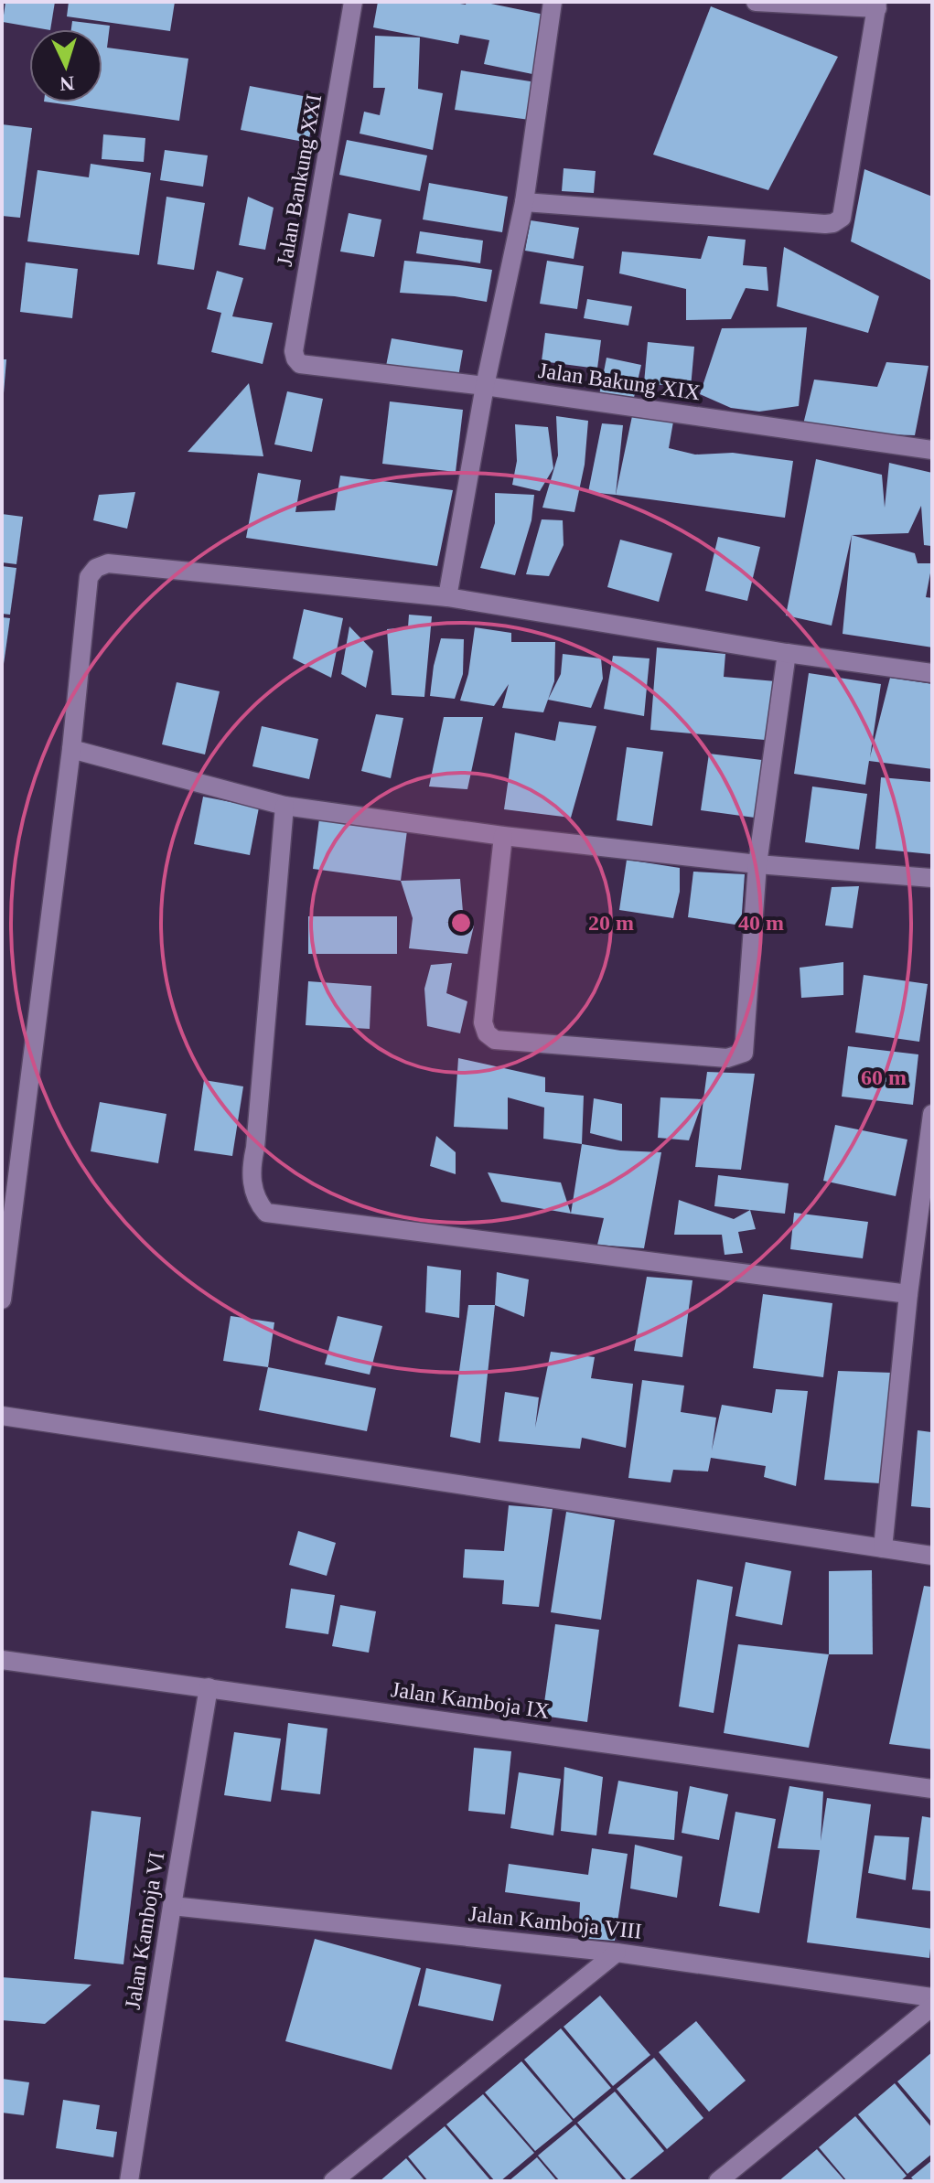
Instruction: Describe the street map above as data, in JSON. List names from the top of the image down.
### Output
{
  "streets": {
    "street": [
      "Jalan Bankung XXI",
      "Jalan Bakung XIX",
      "Jalan Kamboja IX",
      "Jalan Kamboja VIII",
      "Jalan Kamboja VI"
    ]
  },
  "crossings": [
    ["Jalan Bankung XXI", "Jalan Bakung XIX"],
    ["Jalan Kamboja IX", "Jalan Kamboja VI"],
    ["Jalan Kamboja VIII", "Jalan Kamboja VI"]
  ],
  "north": "bottom",
  "rings": ["20 m", "40 m", "60 m"]
}
